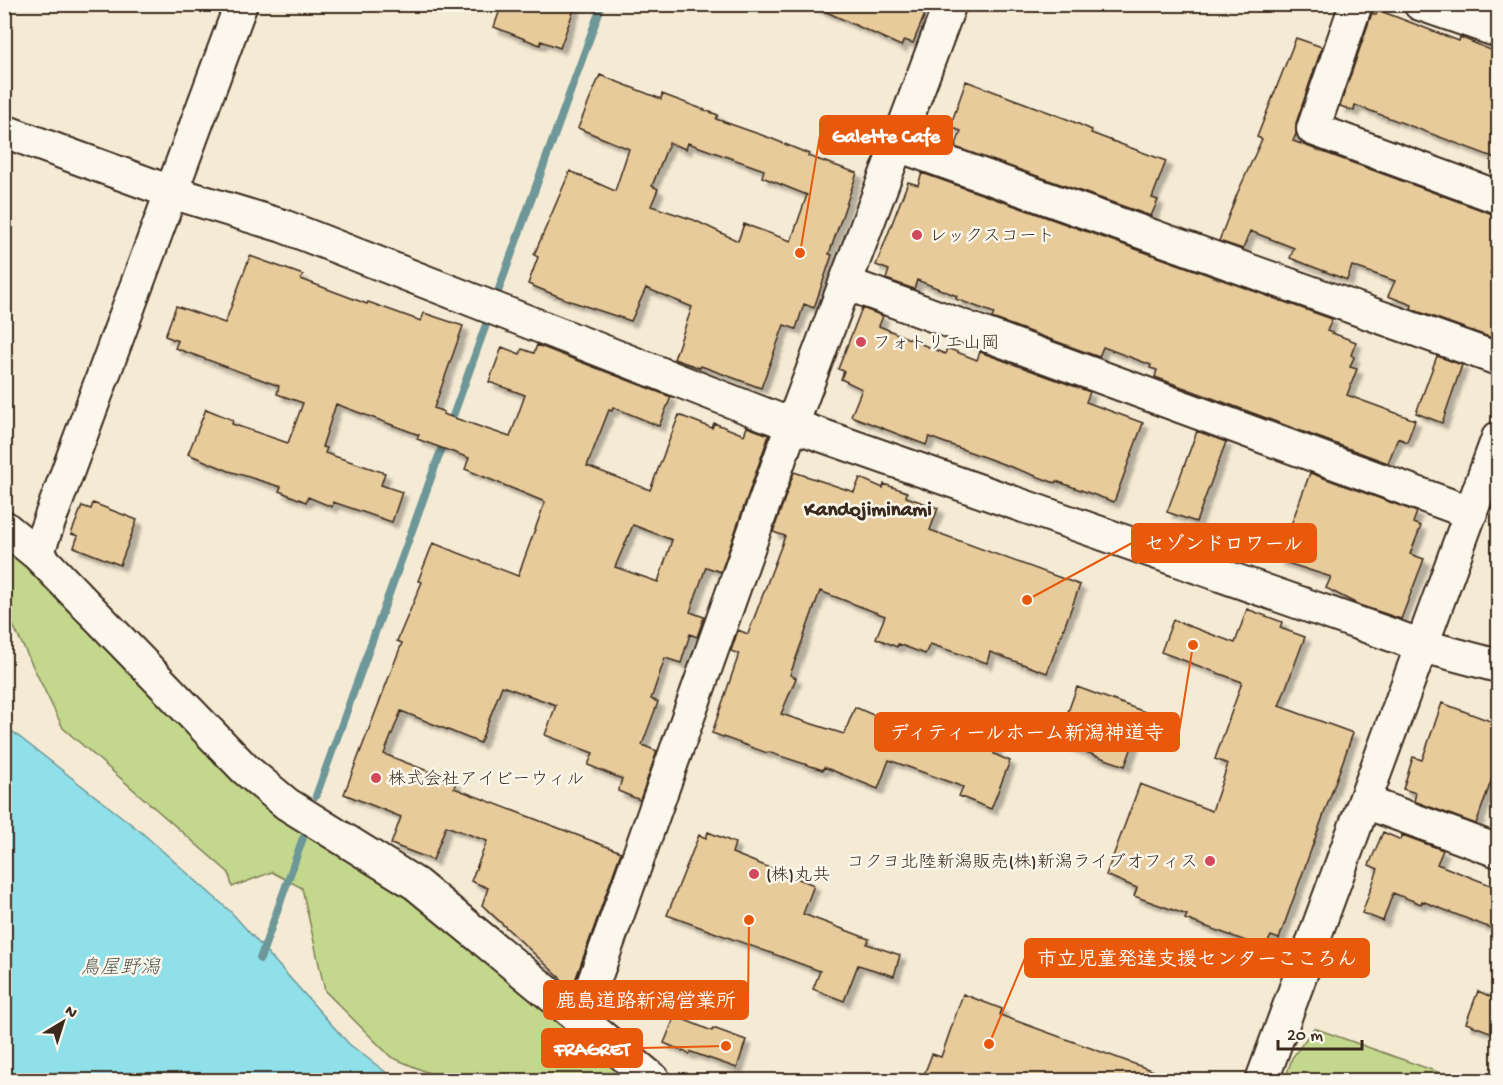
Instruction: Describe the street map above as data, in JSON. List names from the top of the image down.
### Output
{
  "districts": ["Kandojiminami"],
  "water": ["鳥屋野潟"],
  "places": [
    "レックスコート",
    "Galette Cafe",
    "フォトリエ山岡",
    "セゾンドロワール",
    "ディティールホーム新潟神道寺",
    "株式会社アイビーウィル",
    "コクヨ北陸新潟販売(株)新潟ライブオフィス",
    "(株)丸共",
    "鹿島道路新潟営業所",
    "市立児童発達支援センターこころん",
    "FRAGRET"
  ],
  "scale_bar": "20 m",
  "north": "top right"
}
